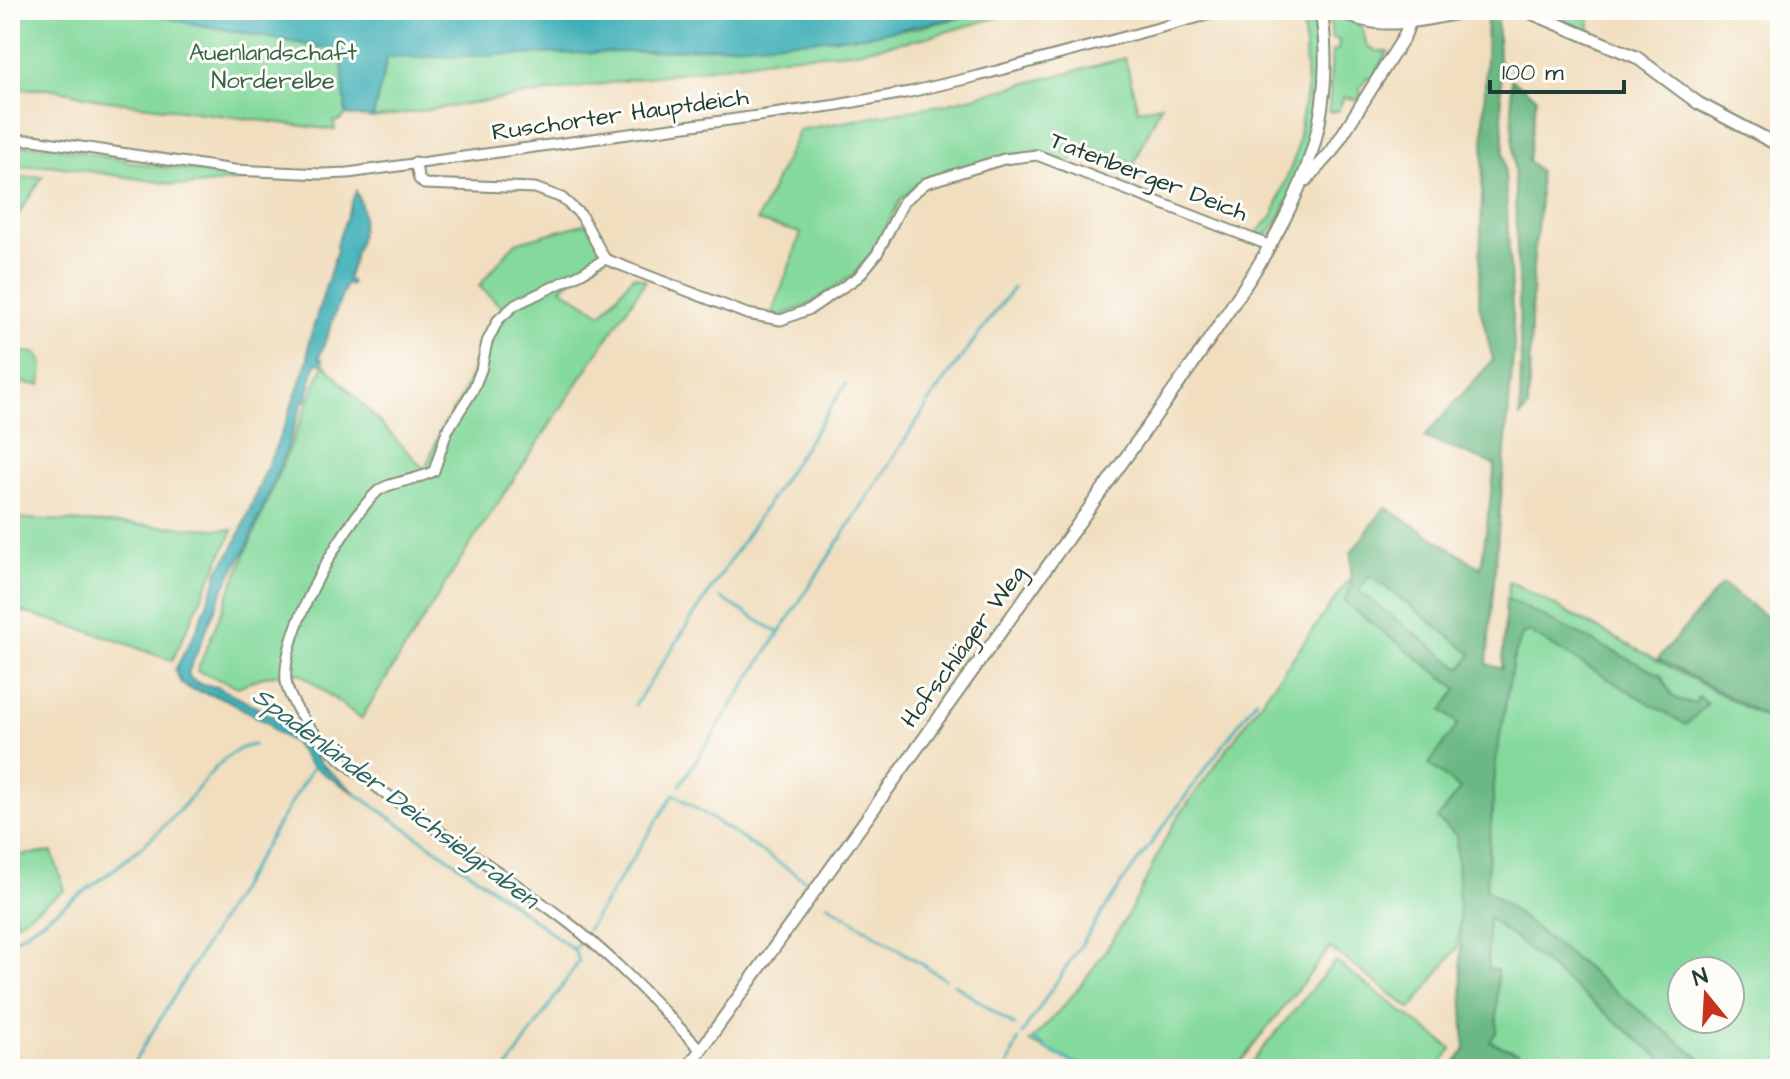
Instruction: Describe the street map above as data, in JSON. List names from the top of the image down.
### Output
{
  "streets": {
    "street": ["Ruschorter Hauptdeich", "Tatenberger Deich", "Hofschläger Weg"]
  },
  "crossings": [
    ["Tatenberger Deich", "Hofschläger Weg"]
  ],
  "water": ["Spadenländer Deichsielgraben"],
  "parks": ["Auenlandschaft Norderelbe"],
  "scale_bar": "100 m",
  "north": "top"
}
